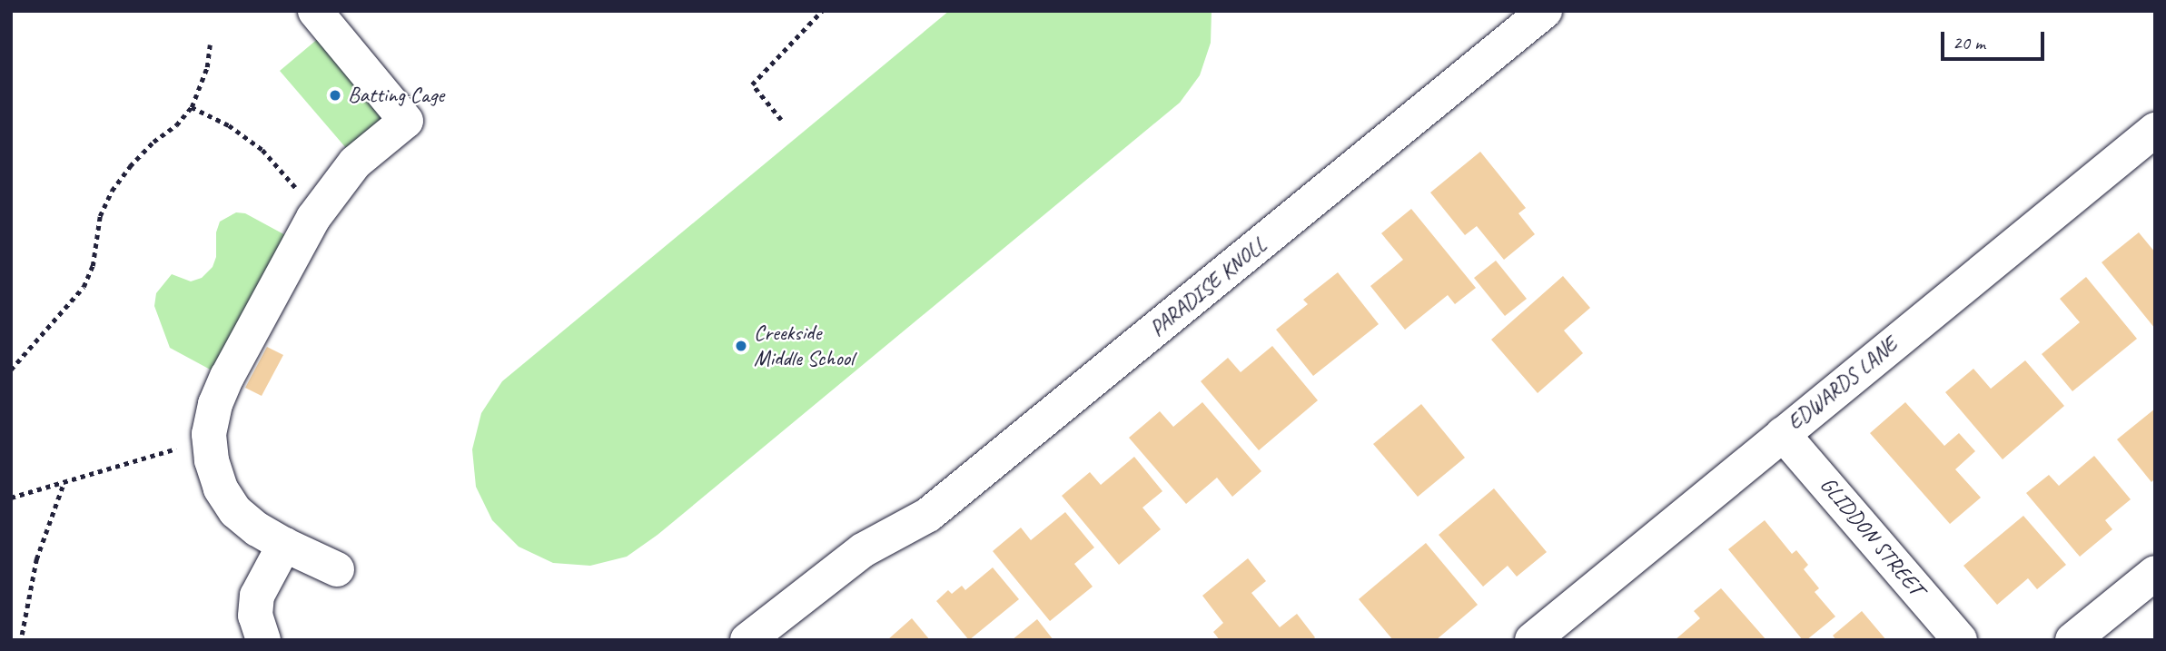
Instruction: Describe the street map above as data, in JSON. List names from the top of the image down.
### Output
{
  "streets": {
    "street": ["PARADISE KNOLL", "EDWARDS LANE", "GLIDDON STREET"]
  },
  "crossings": [
    ["EDWARDS LANE", "GLIDDON STREET"]
  ],
  "places": ["Batting Cage", "Creekside Middle School"],
  "scale_bar": "20 m"
}
